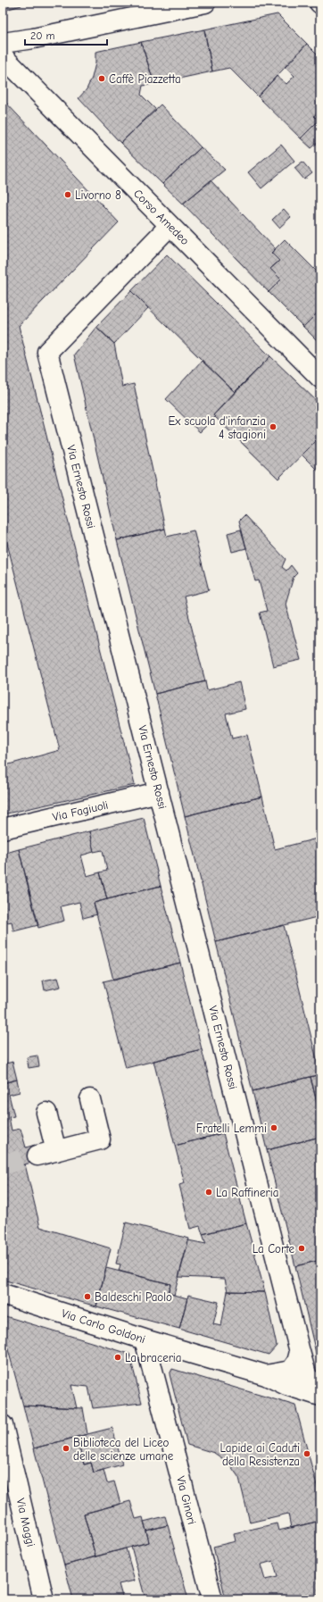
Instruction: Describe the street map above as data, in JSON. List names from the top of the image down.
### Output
{
  "streets": {
    "street": [
      "Corso Amedeo",
      "Via Ernesto Rossi",
      "Via Fagiuoli",
      "Via Carlo Goldoni",
      "Via Ginori",
      "Via Maggi"
    ]
  },
  "crossings": [
    ["Corso Amedeo", "Via Ernesto Rossi"],
    ["Via Ernesto Rossi", "Via Fagiuoli"],
    ["Via Carlo Goldoni", "Via Ginori"]
  ],
  "places": [
    "Caffè Piazzetta",
    "Livorno 8",
    "Ex scuola d'infanzia 4 stagioni",
    "Fratelli Lemmi",
    "La Raffineria",
    "La Corte",
    "Baldeschi Paolo",
    "La braceria",
    "Biblioteca del Liceo delle scienze umane",
    "Lapide ai Caduti della Resistenza"
  ],
  "scale_bar": "20 m"
}
